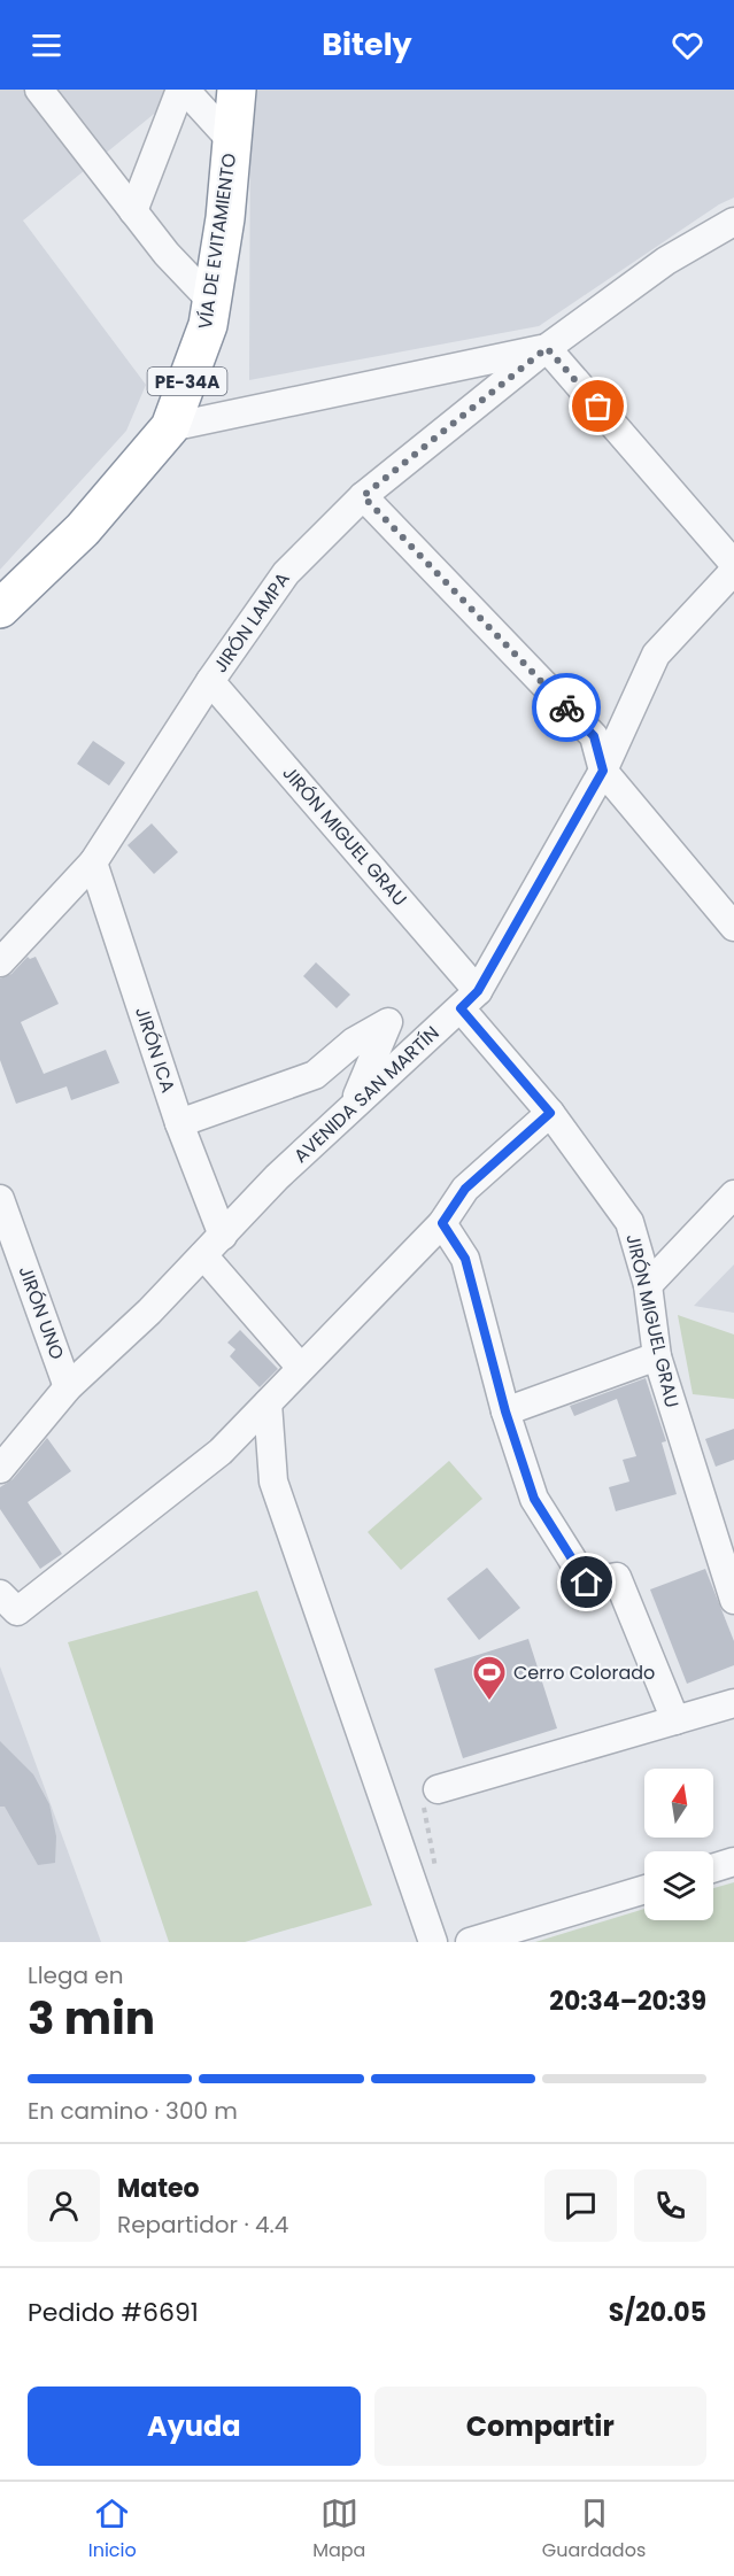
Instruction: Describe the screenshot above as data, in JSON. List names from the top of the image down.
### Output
{
  "streets": {
    "highway": ["VÍA DE EVITAMIENTO", "PE-34A"],
    "street": [
      "JIRÓN LAMPA",
      "JIRÓN MIGUEL GRAU",
      "JIRÓN ICA",
      "AVENIDA SAN MARTÍN",
      "JIRÓN UNO"
    ]
  },
  "crossings": [
    ["JIRÓN LAMPA", "JIRÓN MIGUEL GRAU"],
    ["JIRÓN LAMPA", "JIRÓN ICA"],
    ["JIRÓN MIGUEL GRAU", "AVENIDA SAN MARTÍN"],
    ["JIRÓN ICA", "AVENIDA SAN MARTÍN"],
    ["AVENIDA SAN MARTÍN", "JIRÓN UNO"]
  ],
  "places": {
    "sports": ["Cerro Colorado"]
  },
  "north": "top",
  "page": {
    "header": "Bitely",
    "heading": ["3 min", "Llega en", "20:34–20:39"],
    "panel": [
      "Mateo",
      "Repartidor · 4.4",
      "Pedido #6691",
      "S/20.05"
    ],
    "bar": "En camino · 300 m",
    "buttons": ["Ayuda", "Compartir"],
    "tabs": ["Inicio", "Mapa", "Guardados"]
  }
}
